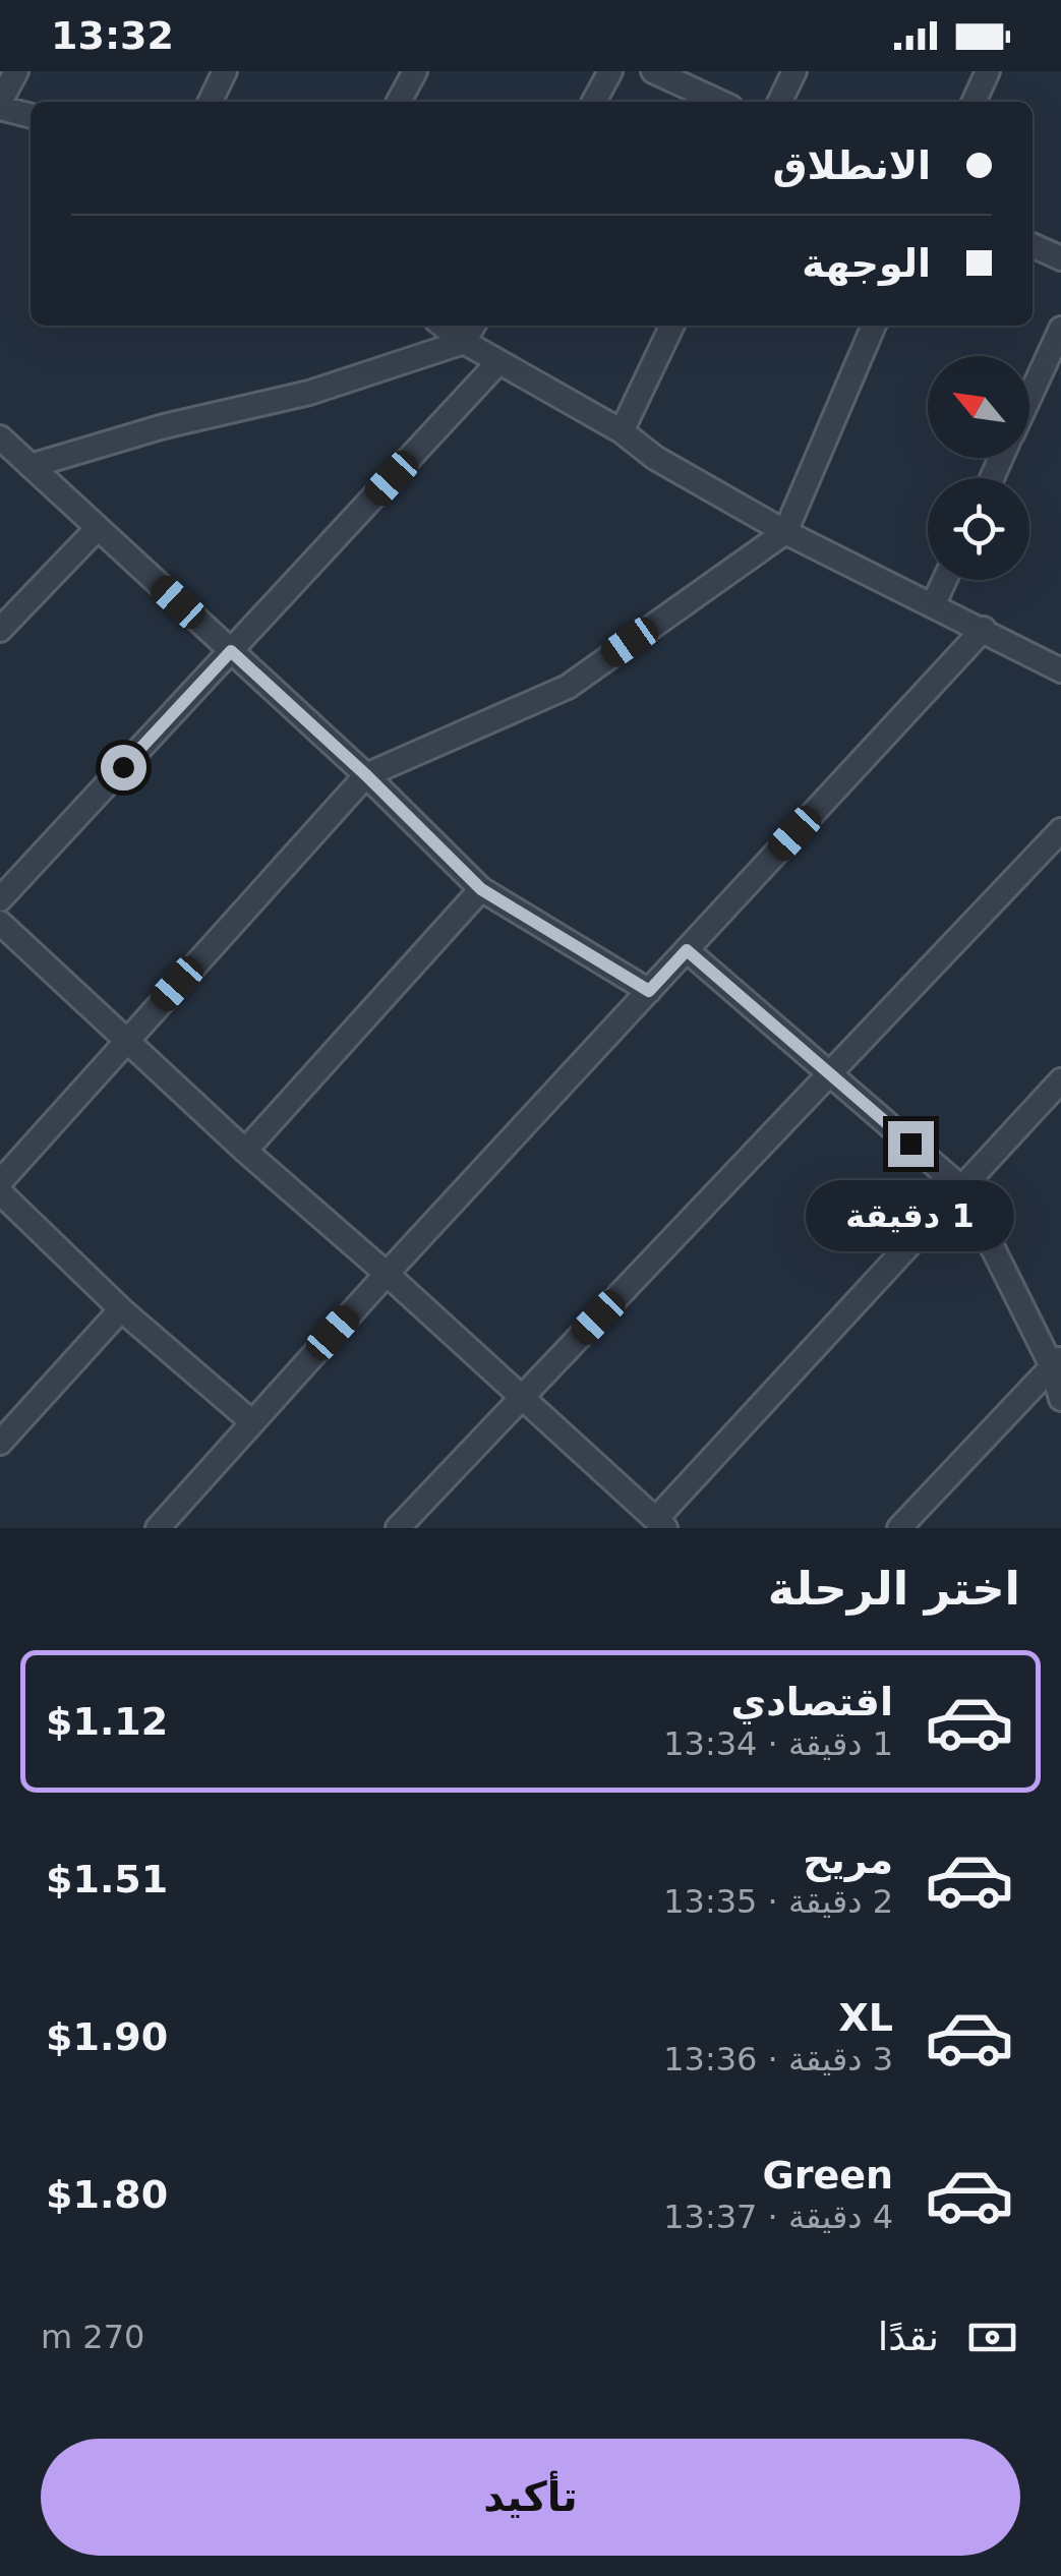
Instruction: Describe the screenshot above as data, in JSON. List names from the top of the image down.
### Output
{
  "north": "top left",
  "page": {
    "status": "13:32",
    "banner": ["الانطلاق", "الوجهة"],
    "bubble": "1 دقيقة",
    "heading": "اختر الرحلة",
    "list": [
      {
        "name": "اقتصادي",
        "note": "1 دقيقة · 13:34",
        "value": "$1.12"
      },
      {
        "name": "مريح",
        "note": "2 دقيقة · 13:35",
        "value": "$1.51"
      },
      {
        "name": "XL",
        "note": "3 دقيقة · 13:36",
        "value": "$1.90"
      },
      {
        "name": "Green",
        "note": "4 دقيقة · 13:37",
        "value": "$1.80"
      }
    ],
    "pay": ["نقدًا", "270 m"],
    "buttons": "تأكيد"
  }
}
